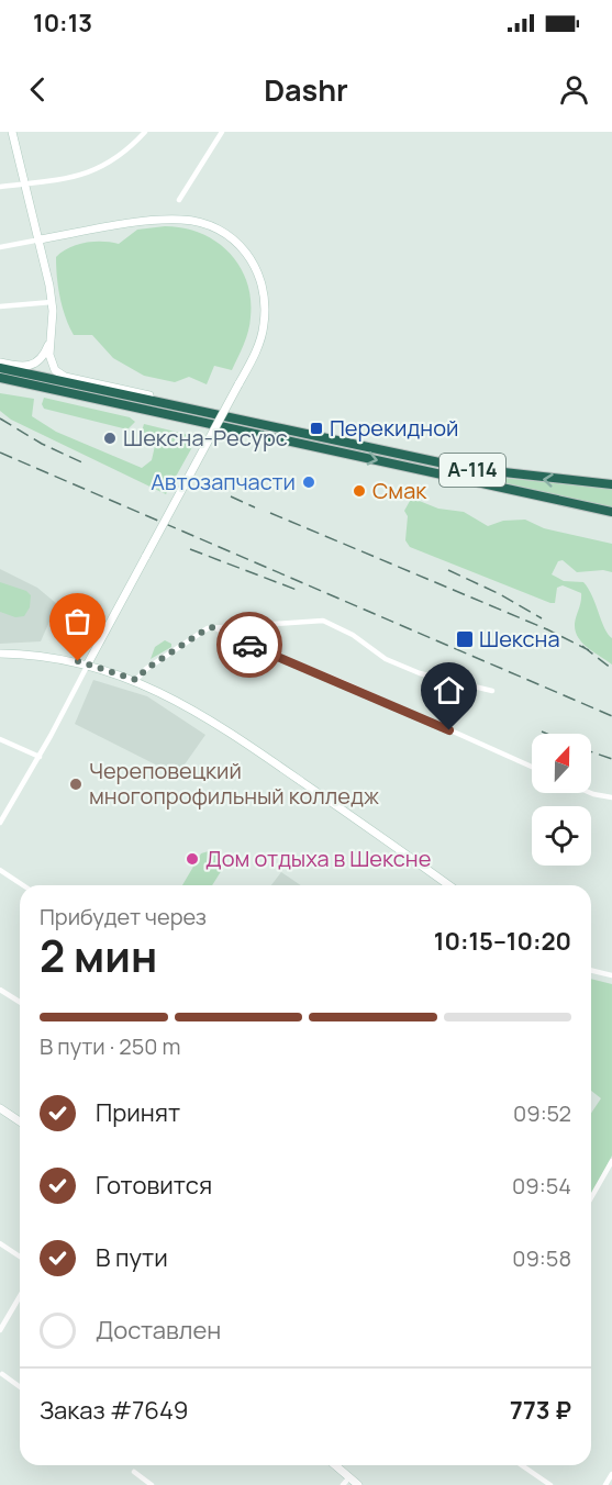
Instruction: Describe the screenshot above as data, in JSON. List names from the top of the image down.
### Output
{
  "streets": {
    "highway": ["А-114"]
  },
  "places": {
    "transit": ["Перекидной", "Шексна"],
    "other": [
      "Шексна-Ресурс",
      "Автозапчасти",
      "Смак",
      "Череповецкий многопрофильный колледж",
      "Дом отдыха в Шекснe"
    ]
  },
  "north": "top",
  "page": {
    "status": "10:13",
    "header": "Dashr",
    "heading": ["2 мин", "Прибудет через", "10:15–10:20"],
    "panel": ["Заказ #7649", "773 ₽"],
    "bar": "В пути · 250 m",
    "list": [
      ["Принят", "09:52"],
      ["Готовится", "09:54"],
      ["В пути", "09:58"],
      "Доставлен"
    ]
  }
}
